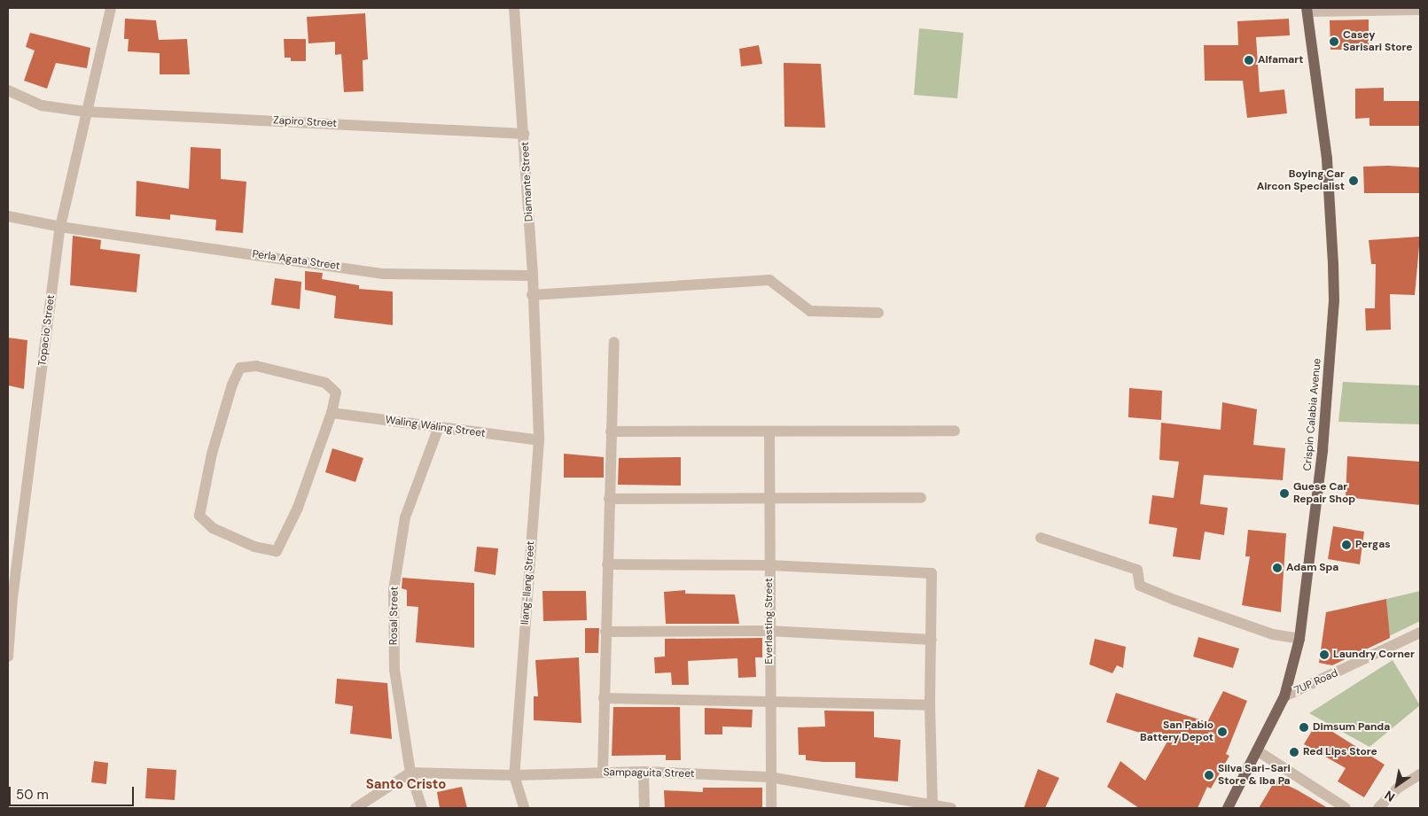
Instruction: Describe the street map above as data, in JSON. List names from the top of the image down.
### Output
{
  "streets": {
    "main road": ["Crispin Calabia Avenue"],
    "street": [
      "Zapiro Street",
      "Diamante Street",
      "Perla Agata Street",
      "Topacio Street",
      "Waling Waling Street",
      "Ilang-Ilang Street",
      "Rosal Street",
      "Everlasting Street",
      "7UP Road",
      "Sampaguita Street"
    ]
  },
  "crossings": [
    ["Zapiro Street", "Diamante Street"],
    ["Zapiro Street", "Topacio Street"],
    ["Diamante Street", "Perla Agata Street"],
    ["Diamante Street", "Ilang-Ilang Street"],
    ["Perla Agata Street", "Topacio Street"],
    ["Crispin Calabia Avenue", "7UP Road"],
    ["Waling Waling Street", "Ilang-Ilang Street"],
    ["Waling Waling Street", "Rosal Street"],
    ["Ilang-Ilang Street", "Sampaguita Street"],
    ["Rosal Street", "Sampaguita Street"],
    ["Everlasting Street", "Sampaguita Street"]
  ],
  "districts": ["Santo Cristo"],
  "places": [
    "Casey Sarisari Store",
    "Alfamart",
    "Boying Car Aircon Specialist",
    "Guese Car Repair Shop",
    "Pergas",
    "Adam Spa",
    "Laundry Corner",
    "Dimsum Panda",
    "San Pablo Battery Depot",
    "Red Lips Store",
    "Silva Sari-Sari Store & Iba Pa"
  ],
  "scale_bar": "50 m",
  "north": "bottom left"
}
